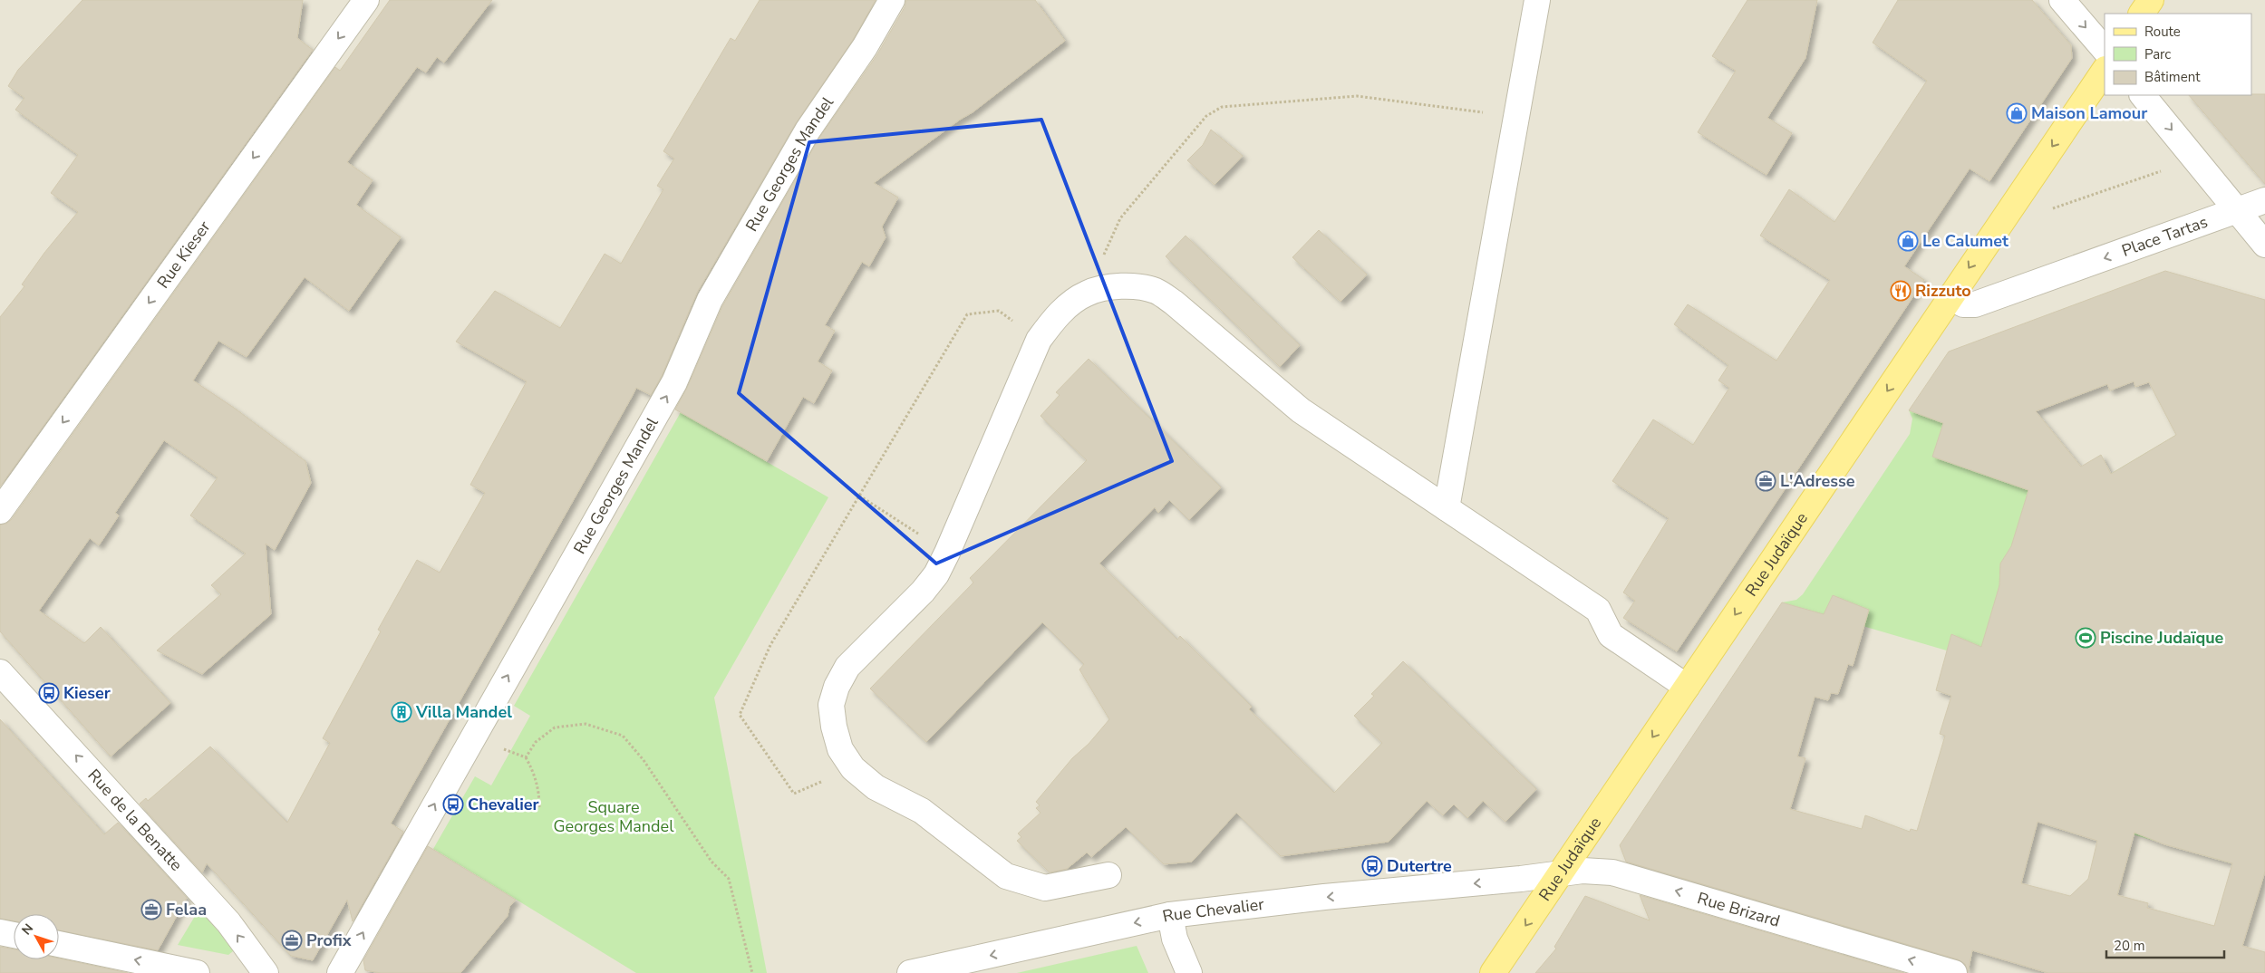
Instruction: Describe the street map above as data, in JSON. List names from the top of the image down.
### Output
{
  "streets": {
    "main road": ["Rue Judaïque"],
    "street": [
      "Rue Georges Mandel",
      "Place Tartas",
      "Rue Kieser",
      "Rue de la Benatte",
      "Rue Brizard",
      "Rue Chevalier"
    ]
  },
  "crossings": [
    ["Place Tartas", "Rue Judaïque"],
    ["Rue Judaïque", "Rue Brizard"],
    ["Rue Brizard", "Rue Chevalier"]
  ],
  "one_way": [
    "Rue Georges Mandel",
    "Place Tartas",
    "Rue Kieser",
    "Rue Judaïque",
    "Rue de la Benatte",
    "Rue Brizard",
    "Rue Chevalier"
  ],
  "parks": ["Square Georges Mandel"],
  "places": {
    "shop": ["Maison Lamour", "Le Calumet"],
    "restaurant": ["Rizzuto"],
    "office": ["L'Adresse", "Felaa", "Profix"],
    "sports": ["Piscine Judaïque"],
    "bus stop": ["Kieser", "Chevalier", "Dutertre"],
    "building": ["Villa Mandel"]
  },
  "legend": ["Route", "Parc", "Bâtiment"],
  "scale_bar": "20 m",
  "north": "top left"
}
